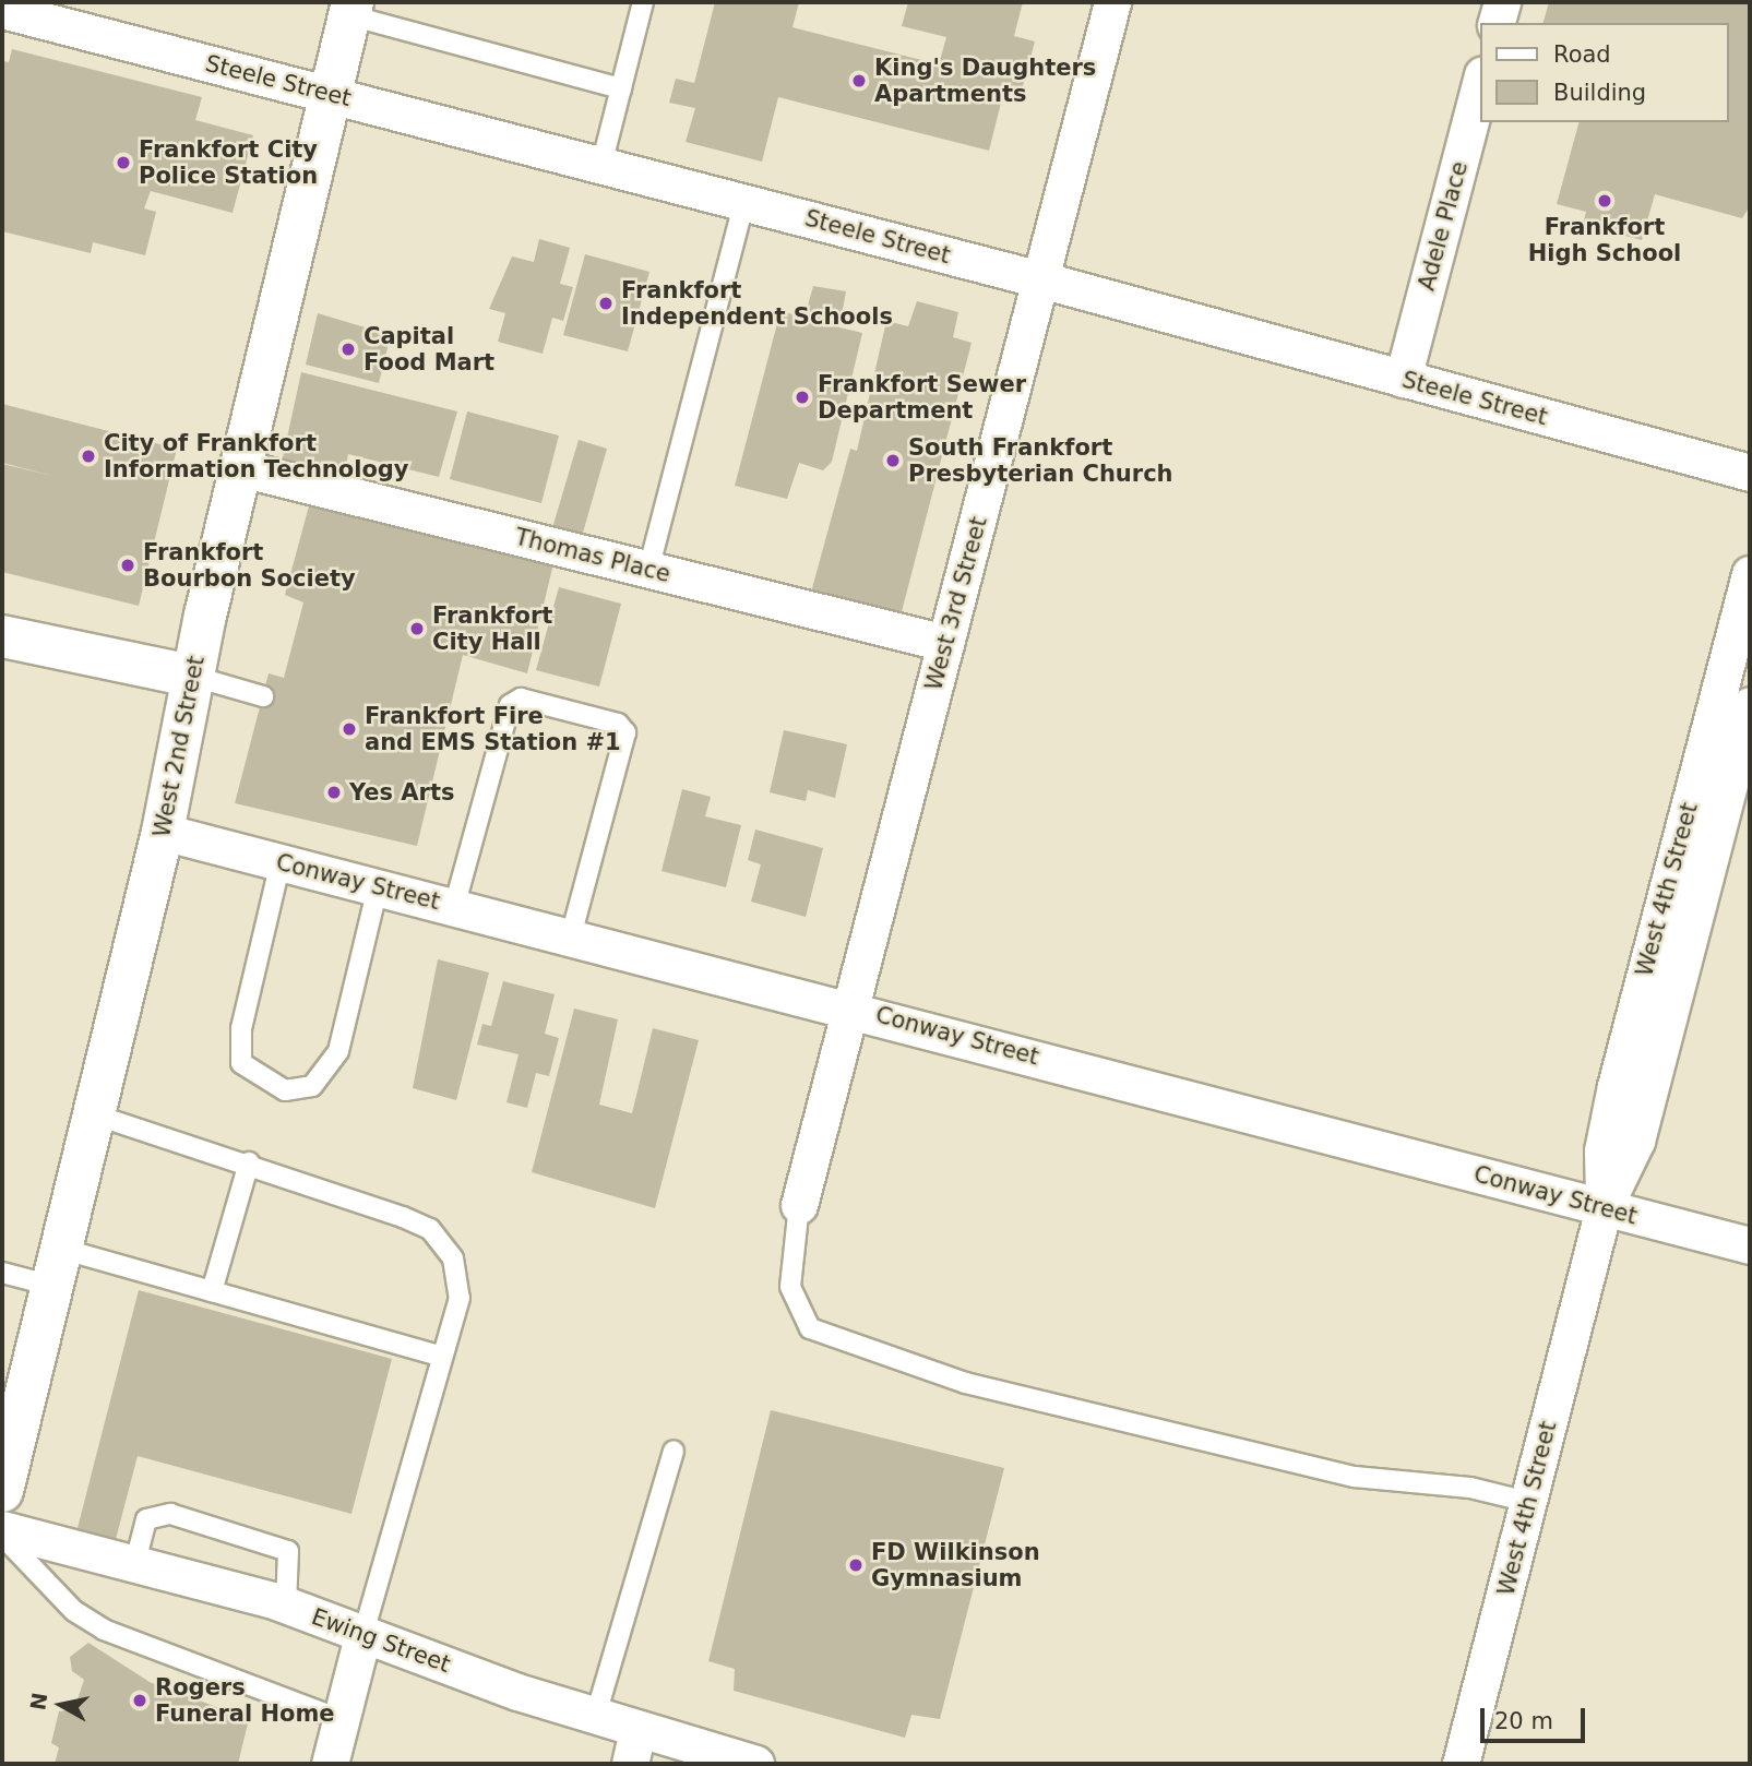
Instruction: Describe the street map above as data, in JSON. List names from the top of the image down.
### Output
{
  "streets": {
    "main road": ["West 2nd Street"],
    "street": [
      "Steele Street",
      "Adele Place",
      "Thomas Place",
      "West 3rd Street",
      "Conway Street",
      "West 4th Street",
      "Ewing Street"
    ]
  },
  "crossings": [
    ["Steele Street", "Adele Place"],
    ["Steele Street", "West 3rd Street"],
    ["Steele Street", "West 2nd Street"],
    ["Thomas Place", "West 3rd Street"],
    ["Thomas Place", "West 2nd Street"],
    ["West 3rd Street", "Conway Street"],
    ["West 2nd Street", "Conway Street"],
    ["Conway Street", "West 4th Street"]
  ],
  "places": [
    "King's Daughters Apartments",
    "Frankfort City Police Station",
    "Frankfort High School",
    "Frankfort Independent Schools",
    "Capital Food Mart",
    "Frankfort Sewer Department",
    "City of Frankfort Information Technology",
    "South Frankfort Presbyterian Church",
    "Frankfort Bourbon Society",
    "Frankfort City Hall",
    "Frankfort Fire and EMS Station #1",
    "Yes Arts",
    "FD Wilkinson Gymnasium",
    "Rogers Funeral Home"
  ],
  "legend": ["Road", "Building"],
  "scale_bar": "20 m",
  "north": "left"
}
